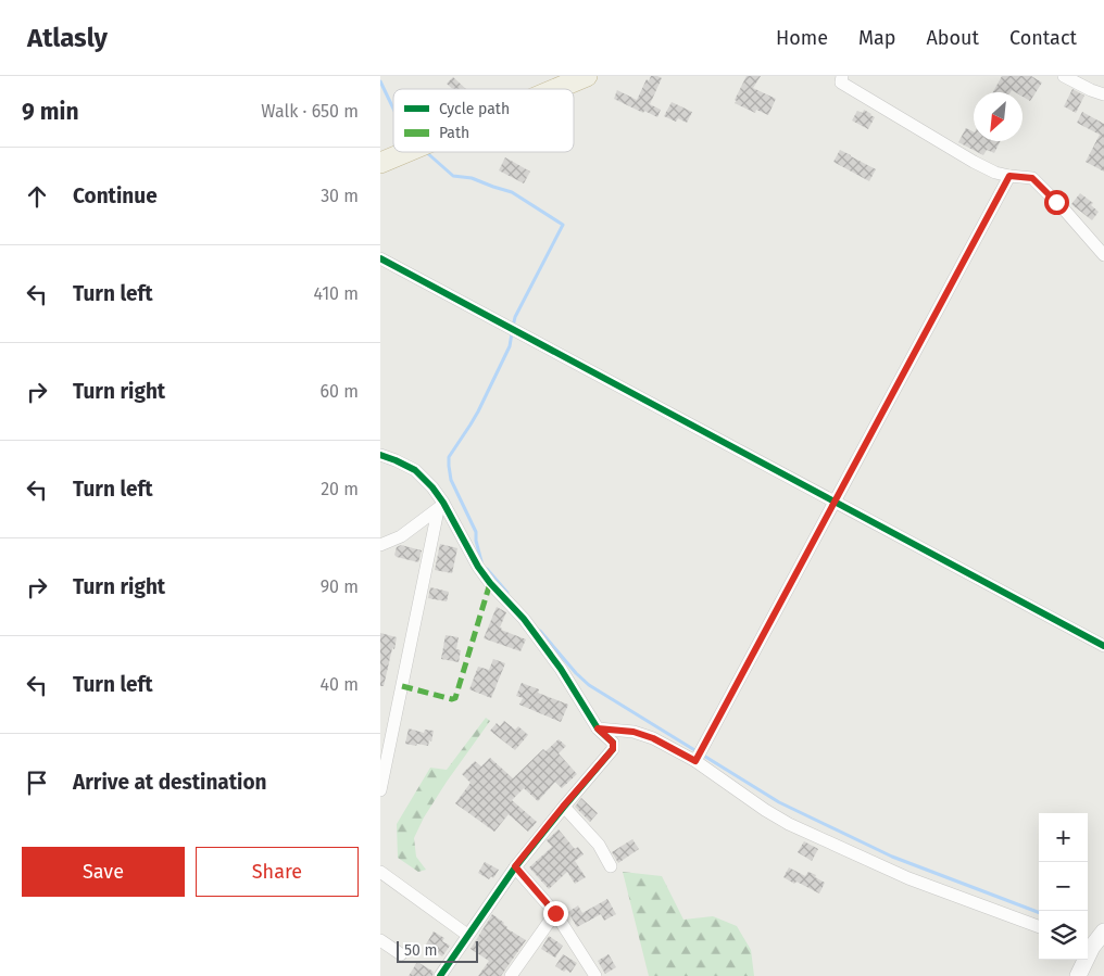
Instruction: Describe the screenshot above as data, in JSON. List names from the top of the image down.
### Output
{
  "legend": ["Cycle path", "Path"],
  "scale_bar": "50 m",
  "north": "bottom left",
  "page": {
    "header": "Atlasly",
    "nav": [
      "Home",
      "Map",
      "About",
      "Contact"
    ],
    "heading": ["9 min", "Walk · 650 m"],
    "list": [
      ["Continue", "30 m"],
      ["Turn left", "410 m"],
      ["Turn right", "60 m"],
      ["Turn left", "20 m"],
      ["Turn right", "90 m"],
      ["Turn left", "40 m"],
      "Arrive at destination"
    ],
    "map_buttons": ["+", "−"],
    "buttons": ["Save", "Share"],
    "scale": "50 m"
  }
}
